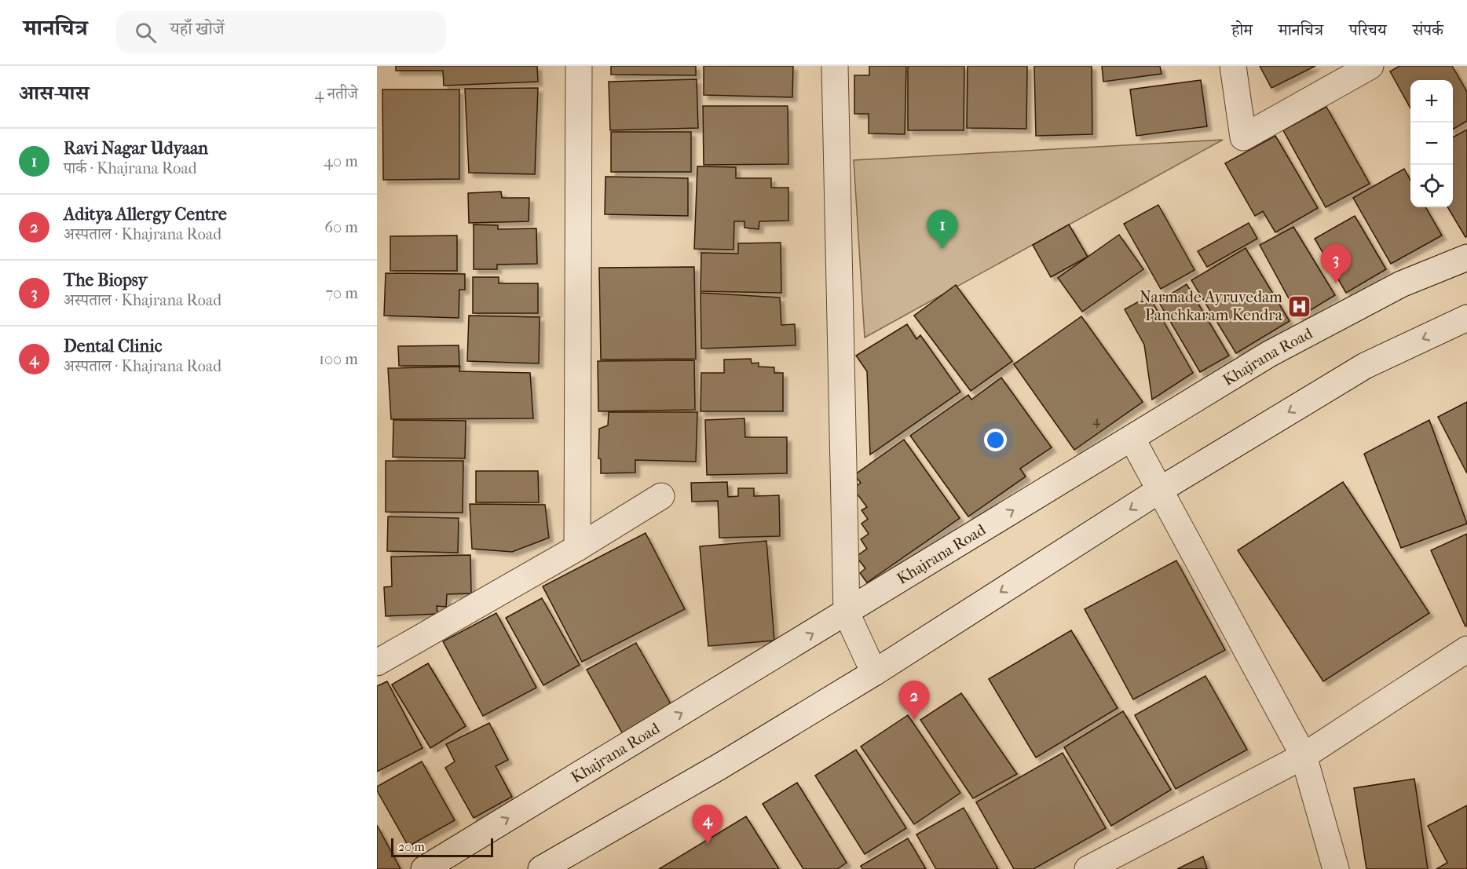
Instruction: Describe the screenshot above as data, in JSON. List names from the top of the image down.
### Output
{
  "streets": {
    "street": ["Khajrana Road"]
  },
  "places": {
    "hospital": ["Narmade Ayruvedam Panchkaram Kendra"]
  },
  "house_numbers": ["4"],
  "scale_bar": "20 m",
  "page": {
    "header": "मानचित्र",
    "search": "यहाँ खोजें",
    "nav": [
      "होम",
      "मानचित्र",
      "परिचय",
      "संपर्क"
    ],
    "heading": ["आस-पास", "4 नतीजे"],
    "map_buttons": ["+", "−"],
    "list": [
      {
        "mark": "1",
        "name": "Ravi Nagar Udyaan",
        "note": "पार्क · Khajrana Road",
        "value": "40 m"
      },
      {
        "mark": "2",
        "name": "Aditya Allergy Centre",
        "note": "अस्पताल · Khajrana Road",
        "value": "60 m"
      },
      {
        "mark": "3",
        "name": "The Biopsy",
        "note": "अस्पताल · Khajrana Road",
        "value": "70 m"
      },
      {
        "mark": "4",
        "name": "Dental Clinic",
        "note": "अस्पताल · Khajrana Road",
        "value": "100 m"
      }
    ],
    "pins": [
      "1",
      "3",
      "2",
      "4"
    ],
    "scale": "20 m"
  }
}
